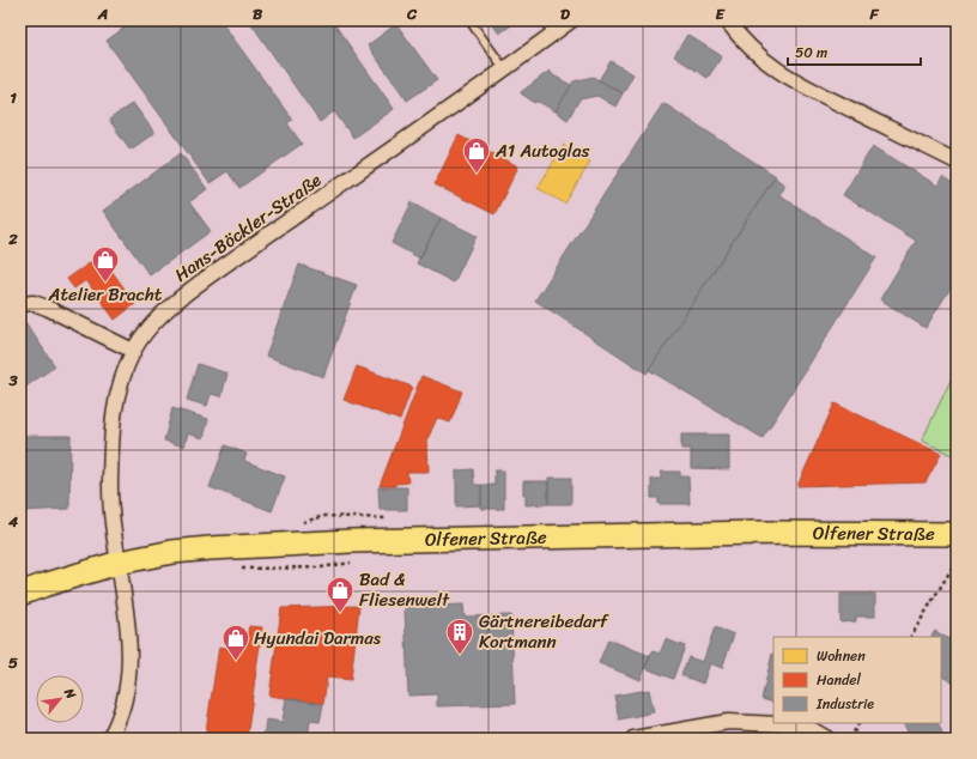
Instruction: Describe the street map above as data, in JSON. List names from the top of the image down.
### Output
{
  "streets": {
    "main road": ["Olfener Straße"],
    "street": ["Hans-Böckler-Straße"]
  },
  "crossings": [
    ["Hans-Böckler-Straße", "Olfener Straße"]
  ],
  "places": {
    "shop": [
      "A1 Autoglas",
      "Atelier Bracht",
      "Bad & Fliesenwelt",
      "Hyundai Darmas"
    ],
    "building": ["Gärtnereibedarf Kortmann"]
  },
  "legend": ["Wohnen", "Handel", "Industrie"],
  "scale_bar": "50 m",
  "north": "top right",
  "grid": {
    "columns": [
      "A",
      "B",
      "C",
      "D",
      "E",
      "F"
    ],
    "rows": [
      "1",
      "2",
      "3",
      "4",
      "5"
    ]
  }
}
